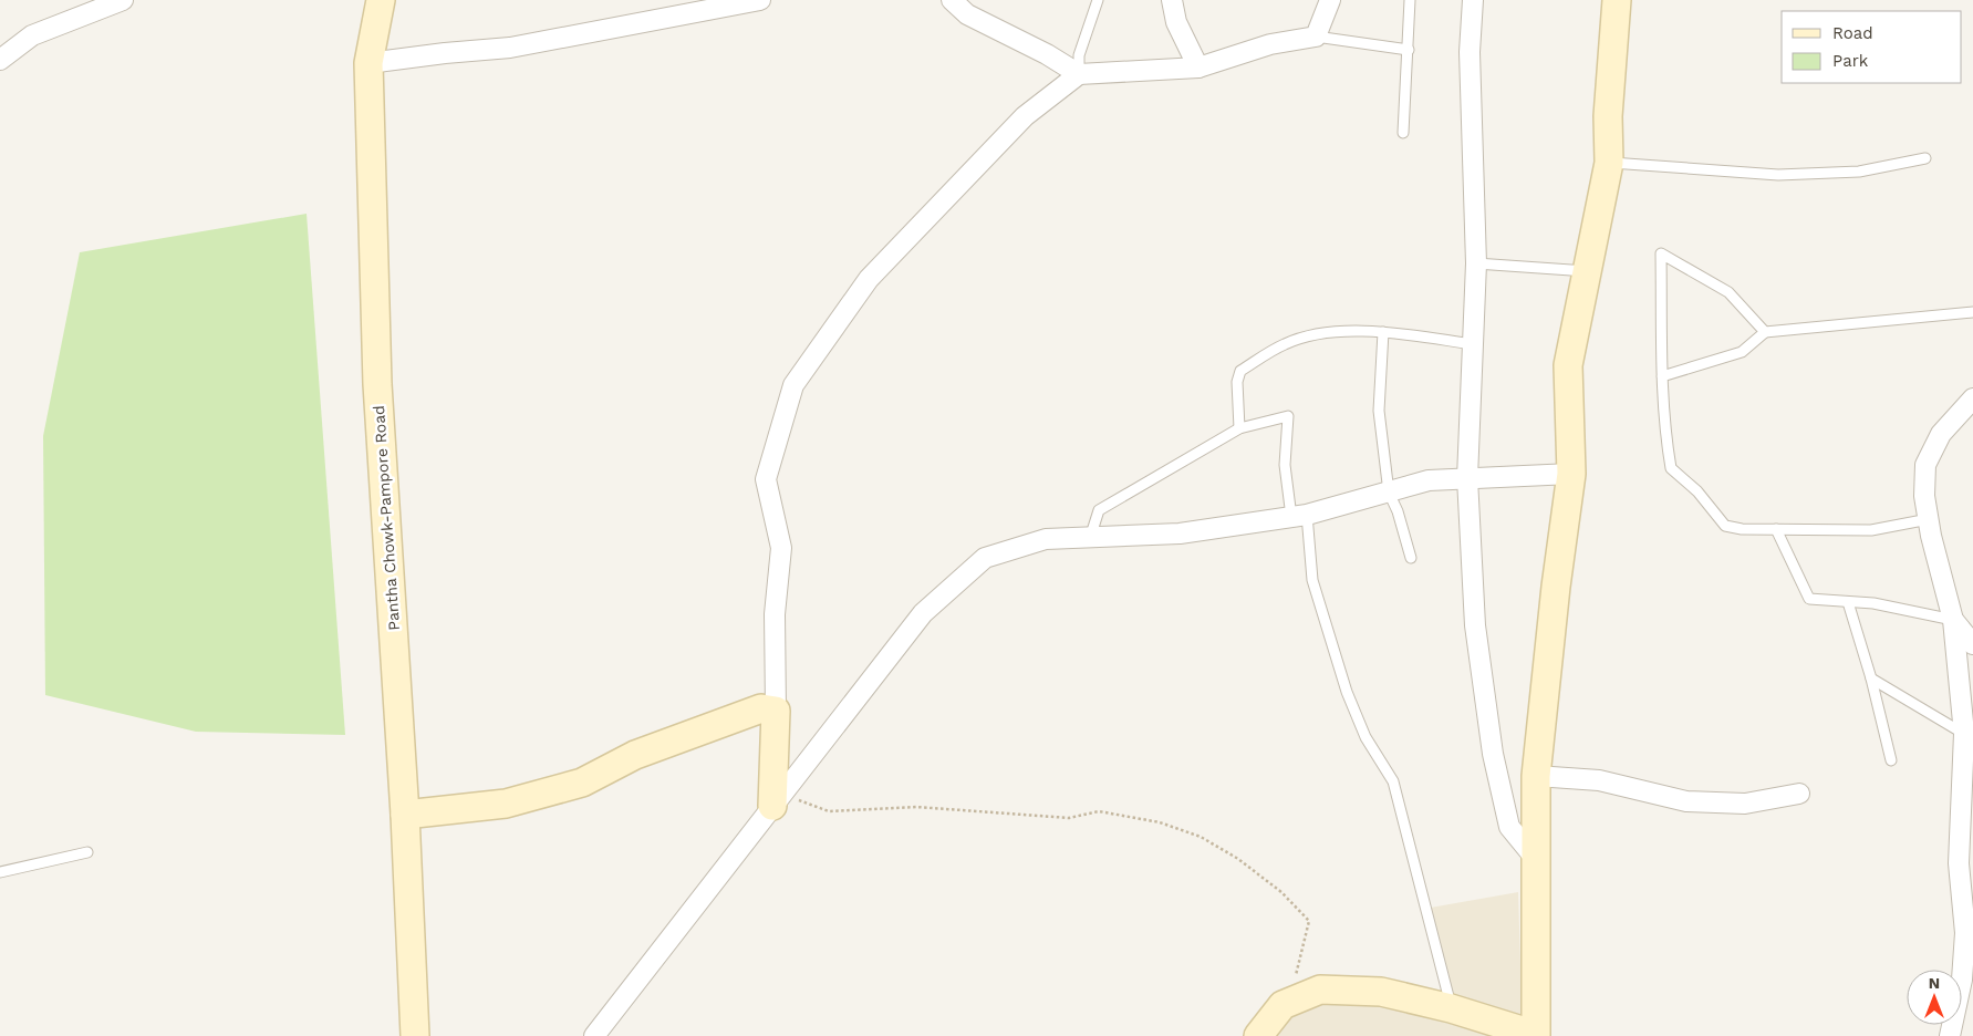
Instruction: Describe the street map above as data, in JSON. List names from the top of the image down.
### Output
{
  "streets": {
    "street": ["Pantha Chowk-Pampore Road"]
  },
  "legend": ["Road", "Park"],
  "north": "top"
}
